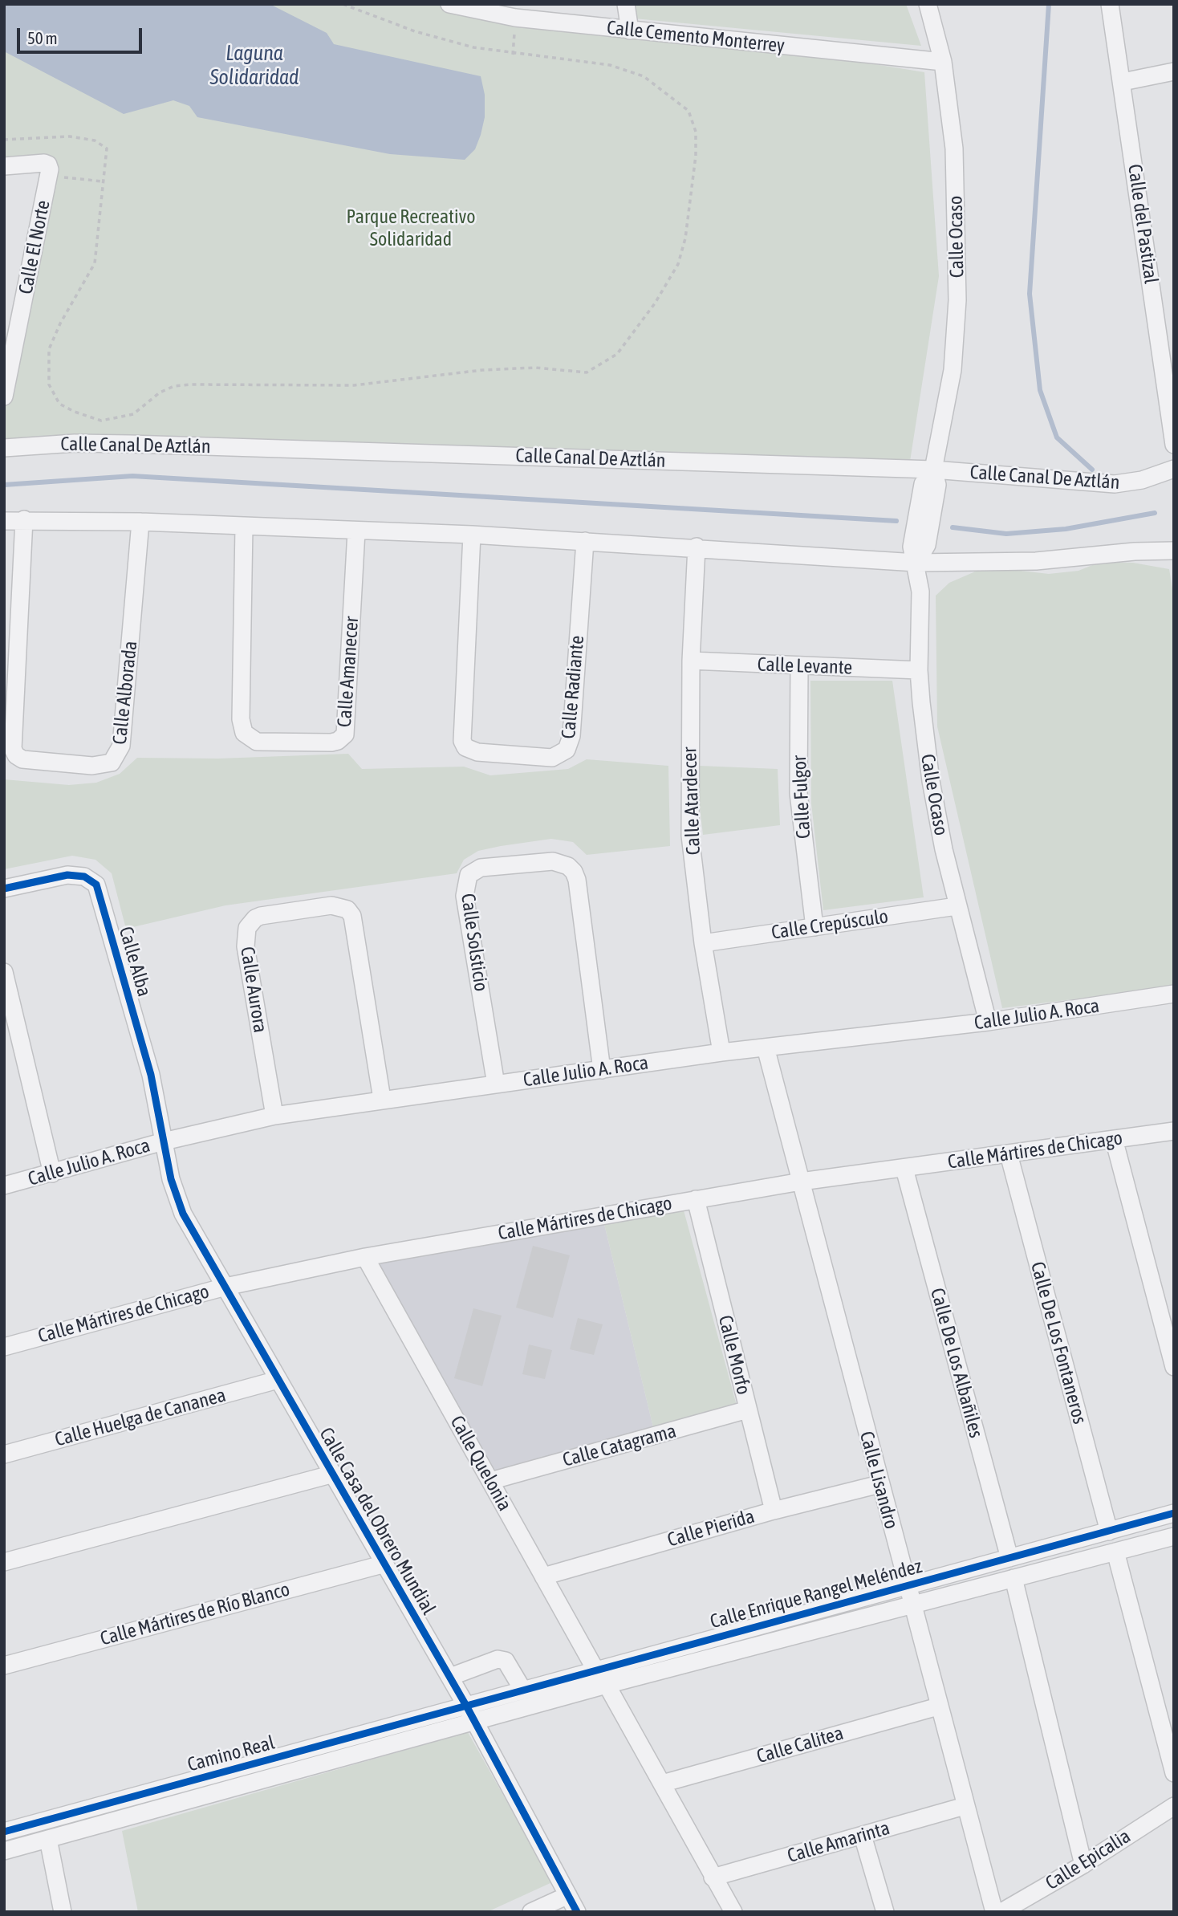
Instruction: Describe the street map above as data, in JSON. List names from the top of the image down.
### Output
{
  "streets": {
    "street": [
      "Calle Cemento Monterrey",
      "Calle del Pastizal",
      "Calle Ocaso",
      "Calle El Norte",
      "Calle Canal De Aztlán",
      "Calle Levante",
      "Calle Amanecer",
      "Calle Radiante",
      "Calle Alborada",
      "Calle Fulgor",
      "Calle Atardecer",
      "Calle Crepúsculo",
      "Calle Solsticio",
      "Calle Alba",
      "Calle Aurora",
      "Calle Julio A. Roca",
      "Calle Mártires de Chicago",
      "Calle De Los Fontaneros",
      "Calle Morfo",
      "Calle De Los Albañiles",
      "Calle Huelga de Cananea",
      "Calle Catagrama",
      "Calle Quelonia",
      "Calle Lisandro",
      "Calle Casa del Obrero Mundial",
      "Calle Pierida",
      "Calle Enrique Rangel Meléndez",
      "Calle Mártires de Río Blanco",
      "Calle Calitea",
      "Camino Real",
      "Calle Amarinta",
      "Calle Epicalia"
    ]
  },
  "crossings": [
    ["Calle Cemento Monterrey", "Calle Ocaso"],
    ["Calle Ocaso", "Calle Canal De Aztlán"],
    ["Calle Ocaso", "Calle Levante"],
    ["Calle Ocaso", "Calle Crepúsculo"],
    ["Calle Ocaso", "Calle Julio A. Roca"],
    ["Calle Levante", "Calle Fulgor"],
    ["Calle Levante", "Calle Atardecer"],
    ["Calle Fulgor", "Calle Crepúsculo"],
    ["Calle Atardecer", "Calle Crepúsculo"],
    ["Calle Atardecer", "Calle Julio A. Roca"],
    ["Calle Solsticio", "Calle Julio A. Roca"],
    ["Calle Alba", "Calle Julio A. Roca"],
    ["Calle Alba", "Calle Casa del Obrero Mundial"],
    ["Calle Aurora", "Calle Julio A. Roca"],
    ["Calle Julio A. Roca", "Calle Lisandro"],
    ["Calle Julio A. Roca", "Calle Casa del Obrero Mundial"],
    ["Calle Mártires de Chicago", "Calle De Los Fontaneros"],
    ["Calle Mártires de Chicago", "Calle Morfo"],
    ["Calle Mártires de Chicago", "Calle De Los Albañiles"],
    ["Calle Mártires de Chicago", "Calle Quelonia"],
    ["Calle Mártires de Chicago", "Calle Lisandro"],
    ["Calle Mártires de Chicago", "Calle Casa del Obrero Mundial"],
    ["Calle De Los Fontaneros", "Calle Enrique Rangel Meléndez"],
    ["Calle Morfo", "Calle Catagrama"],
    ["Calle Morfo", "Calle Pierida"],
    ["Calle De Los Albañiles", "Calle Enrique Rangel Meléndez"],
    ["Calle Huelga de Cananea", "Calle Casa del Obrero Mundial"],
    ["Calle Catagrama", "Calle Quelonia"],
    ["Calle Quelonia", "Calle Pierida"],
    ["Calle Quelonia", "Calle Enrique Rangel Meléndez"],
    ["Calle Lisandro", "Calle Pierida"],
    ["Calle Lisandro", "Calle Enrique Rangel Meléndez"],
    ["Calle Lisandro", "Calle Calitea"],
    ["Calle Lisandro", "Calle Amarinta"],
    ["Calle Casa del Obrero Mundial", "Calle Enrique Rangel Meléndez"],
    ["Calle Casa del Obrero Mundial", "Calle Mártires de Río Blanco"],
    ["Calle Casa del Obrero Mundial", "Camino Real"],
    ["Calle Enrique Rangel Meléndez", "Camino Real"]
  ],
  "water": ["Laguna Solidaridad"],
  "parks": ["Parque Recreativo Solidaridad"],
  "scale_bar": "50 m"
}
